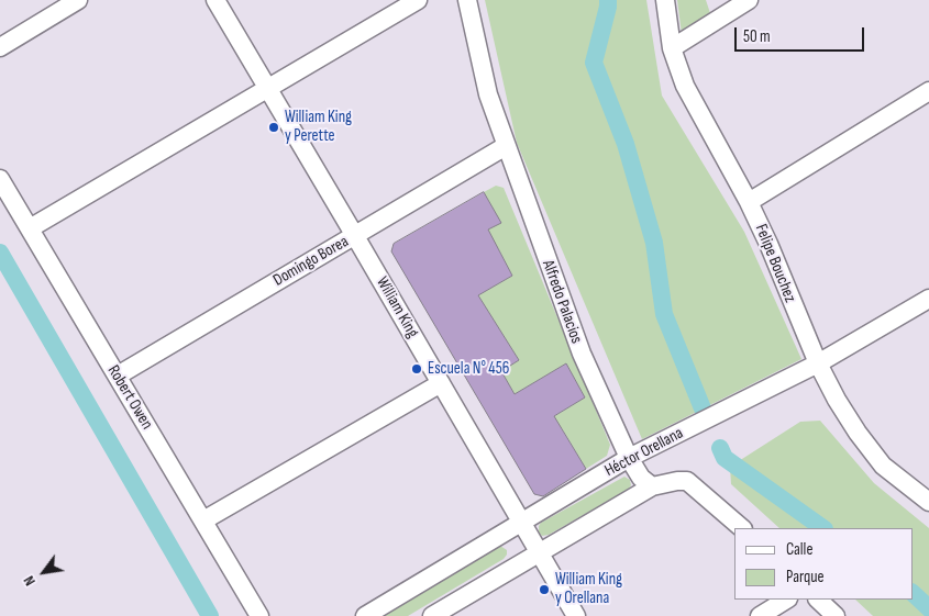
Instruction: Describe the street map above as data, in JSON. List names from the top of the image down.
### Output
{
  "streets": {
    "street": [
      "Domingo Borea",
      "Felipe Bouchez",
      "Alfredo Palacios",
      "William King",
      "Robert Owen",
      "Héctor Orellana"
    ]
  },
  "crossings": [
    ["Domingo Borea", "Alfredo Palacios"],
    ["Domingo Borea", "William King"],
    ["Domingo Borea", "Robert Owen"],
    ["Felipe Bouchez", "Héctor Orellana"],
    ["Alfredo Palacios", "Héctor Orellana"],
    ["William King", "Héctor Orellana"]
  ],
  "places": ["William King y Perette", "Escuela N° 456", "William King y Orellana"],
  "legend": ["Calle", "Parque"],
  "scale_bar": "50 m",
  "north": "bottom left"
}
